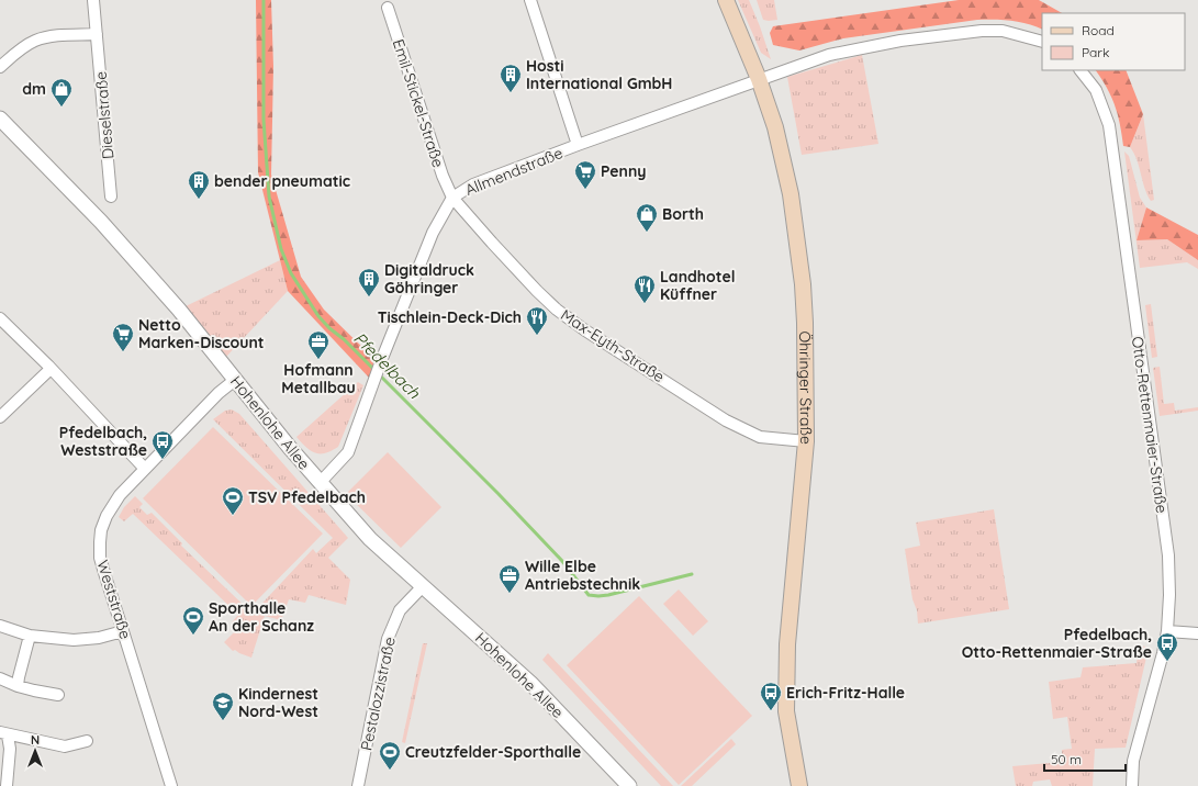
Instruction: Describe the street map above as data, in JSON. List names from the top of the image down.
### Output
{
  "streets": {
    "main road": ["Öhringer Straße"],
    "street": [
      "Emil-Stickel-Straße",
      "Dieselstraße",
      "Allmendstraße",
      "Max-Eyth-Straße",
      "Hohenlohe Allee",
      "Otto-Rettenmaier-Straße",
      "Weststraße",
      "Pestalozzistraße"
    ]
  },
  "crossings": [
    ["Emil-Stickel-Straße", "Allmendstraße"],
    ["Emil-Stickel-Straße", "Max-Eyth-Straße"],
    ["Allmendstraße", "Max-Eyth-Straße"],
    ["Allmendstraße", "Öhringer Straße"],
    ["Allmendstraße", "Hohenlohe Allee"],
    ["Max-Eyth-Straße", "Öhringer Straße"],
    ["Hohenlohe Allee", "Weststraße"],
    ["Hohenlohe Allee", "Pestalozzistraße"]
  ],
  "water": ["Pfedelbach"],
  "places": {
    "building": ["Hosti International GmbH", "bender pneumatic", "Digitaldruck Göhringer"],
    "shop": ["dm", "Borth"],
    "supermarket": ["Penny", "Netto Marken-Discount"],
    "restaurant": ["Landhotel Küffner", "Tischlein-Deck-Dich"],
    "office": ["Hofmann Metallbau", "Wille Elbe Antriebstechnik"],
    "bus stop": ["Pfedelbach, Weststraße", "Pfedelbach, Otto-Rettenmaier-Straße", "Erich-Fritz-Halle"],
    "sports": ["TSV Pfedelbach", "Sporthalle An der Schanz", "Creutzfelder-Sporthalle"],
    "school or university": ["Kindernest Nord-West"]
  },
  "legend": ["Road", "Park"],
  "scale_bar": "50 m",
  "north": "top"
}
